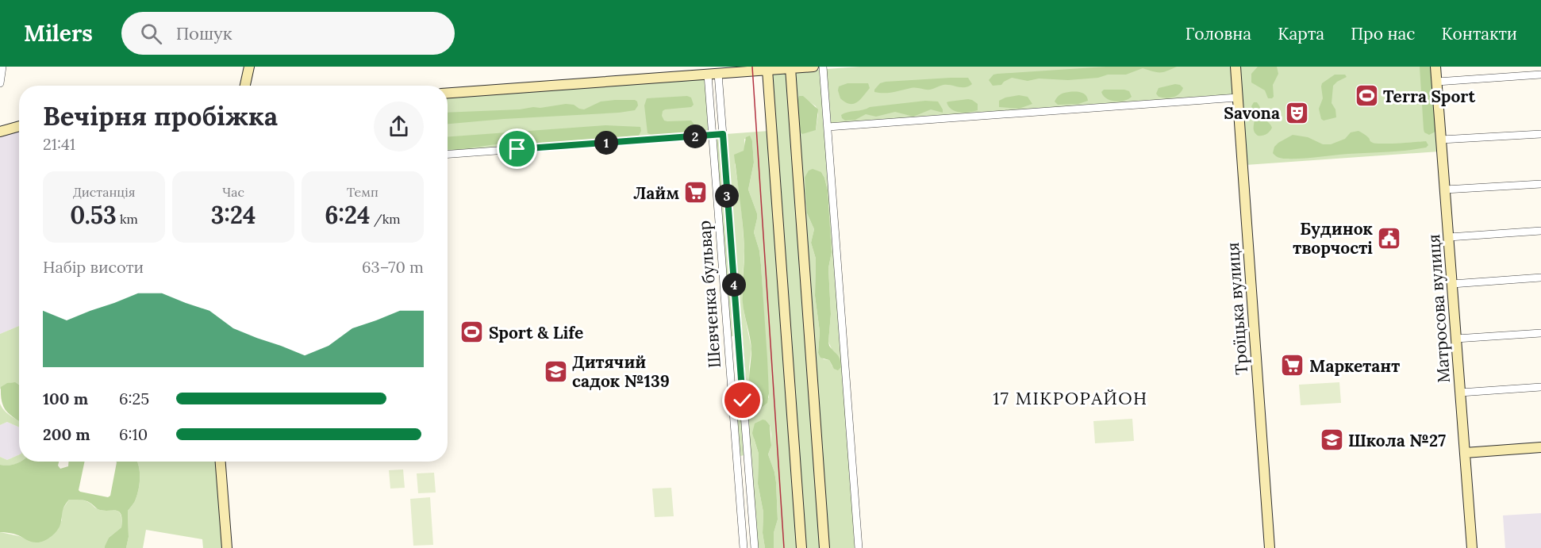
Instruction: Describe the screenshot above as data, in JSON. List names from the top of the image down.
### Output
{
  "streets": {
    "main road": ["Троїцька вулиця", "Матросова вулиця"],
    "street": ["Шевченка бульвар"]
  },
  "districts": ["17 МІКРОРАЙОН"],
  "places": {
    "sports": ["Terra Sport", "Sport & Life"],
    "theatre": ["Savona"],
    "supermarket": ["Лайм", "Маркетант"],
    "public building": ["Будинок творчості"],
    "school or university": ["Дитячий садок №139", "Школа №27"]
  },
  "page": {
    "header": "Milers",
    "search": "Пошук",
    "nav": [
      "Головна",
      "Карта",
      "Про нас",
      "Контакти"
    ],
    "heading": ["Вечірня пробіжка", "21:41"],
    "pins": [
      "2",
      "1",
      "3",
      "4"
    ],
    "stats": [
      ["Дистанція", "0.53 km"],
      ["Час", "3:24"],
      ["Темп", "6:24 /km"]
    ],
    "chart": ["Набір висоти", "63–70 m"],
    "list": [
      {
        "name": "100 m",
        "note": "6:25"
      },
      {
        "name": "200 m",
        "note": "6:10"
      }
    ]
  }
}
